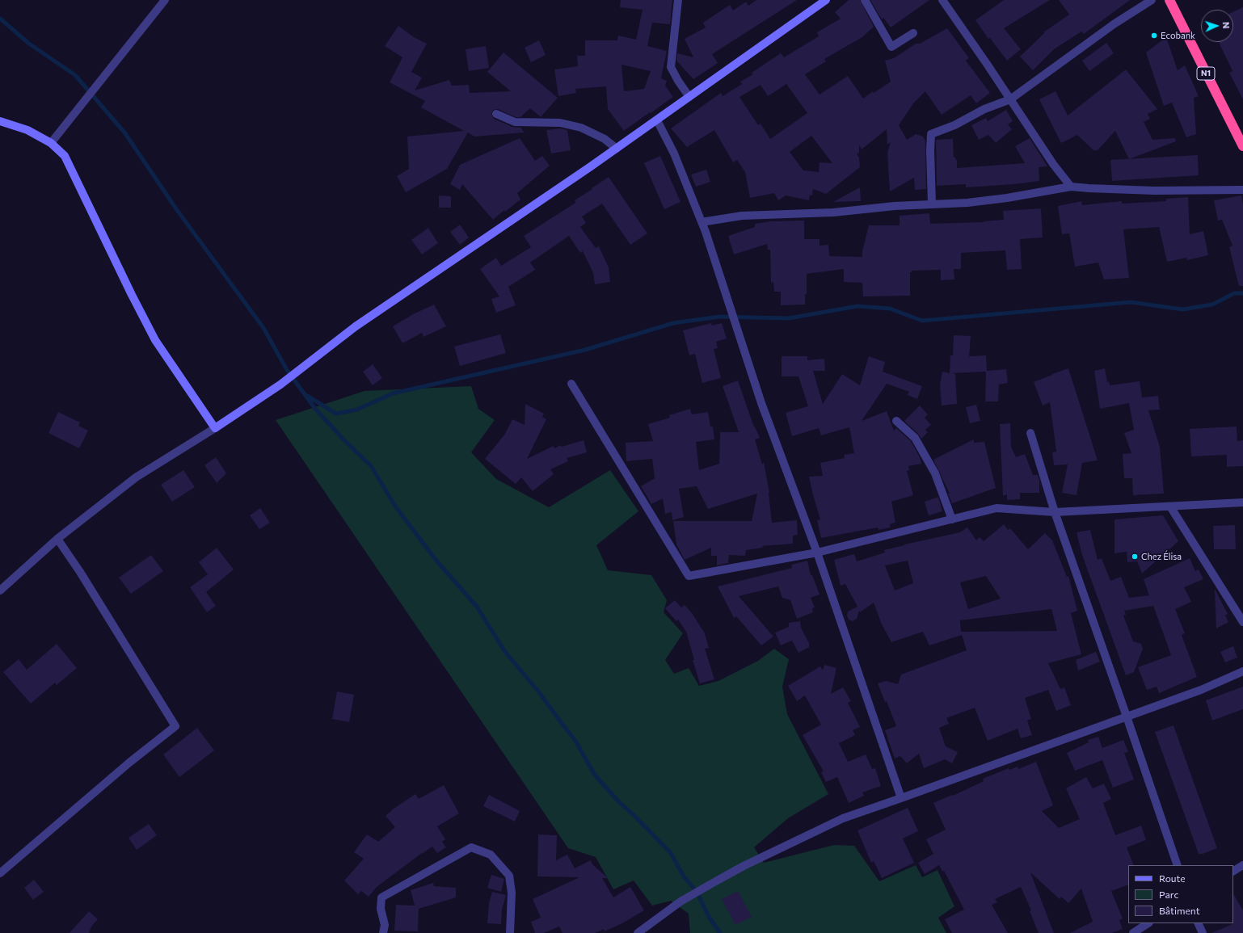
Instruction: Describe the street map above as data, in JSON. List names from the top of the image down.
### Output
{
  "streets": {
    "highway": ["N1"]
  },
  "places": ["Ecobank", "Chez Élisa"],
  "legend": ["Route", "Parc", "Bâtiment"],
  "north": "right"
}
